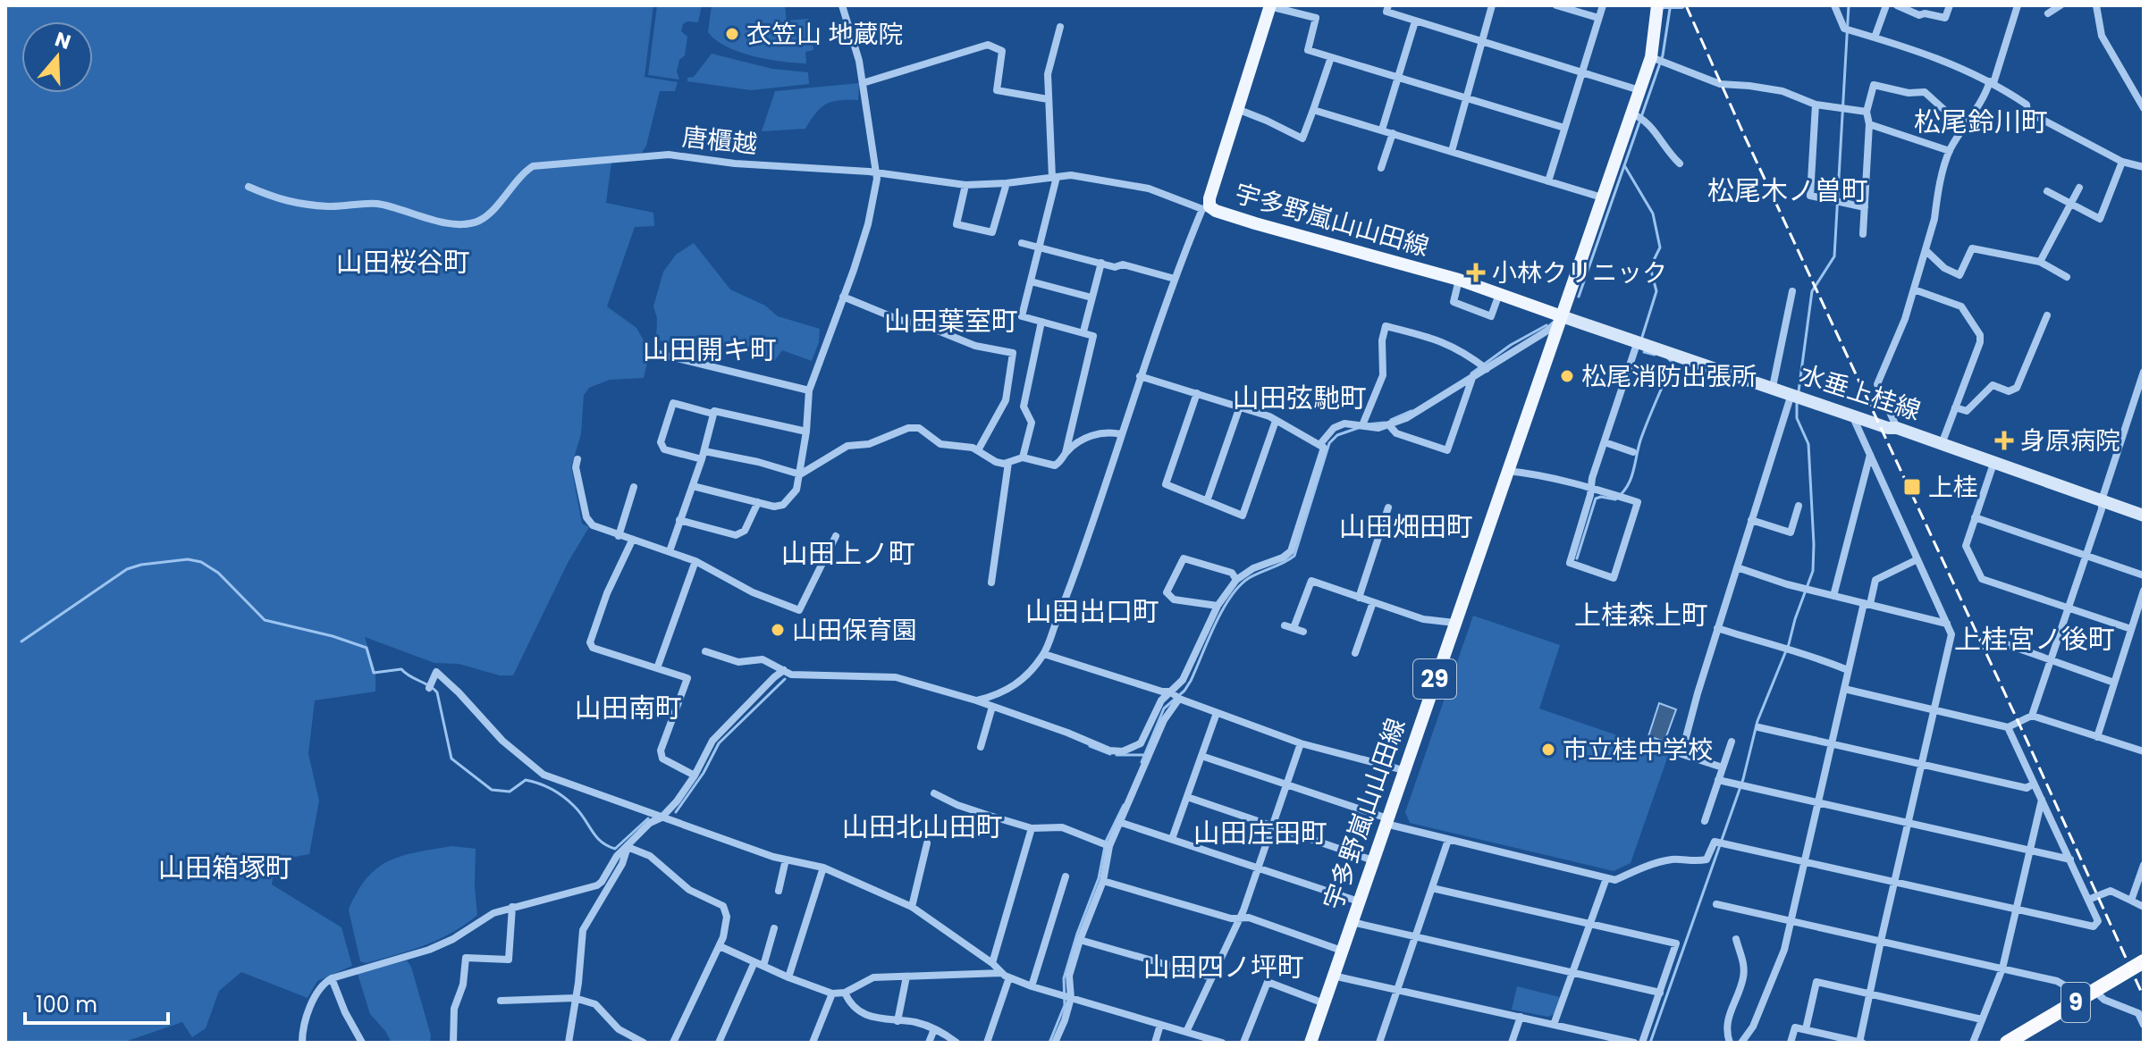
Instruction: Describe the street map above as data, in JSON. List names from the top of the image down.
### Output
{
  "streets": {
    "highway": ["9"],
    "main road": ["宇多野嵐山山田線", "水垂上桂線", "29"],
    "street": ["唐櫃越"]
  },
  "crossings": [
    ["唐櫃越", "宇多野嵐山山田線"],
    ["宇多野嵐山山田線", "水垂上桂線"]
  ],
  "districts": [
    "松尾鈴川町",
    "松尾木ノ曽町",
    "山田桜谷町",
    "山田葉室町",
    "山田開キ町",
    "山田弦馳町",
    "山田畑田町",
    "山田上ノ町",
    "山田出口町",
    "上桂森上町",
    "上桂宮ノ後町",
    "山田南町",
    "山田北山田町",
    "山田庄田町",
    "山田箱塚町",
    "山田四ノ坪町"
  ],
  "places": {
    "other": [
      "衣笠山 地蔵院",
      "松尾消防出張所",
      "山田保育園",
      "市立桂中学校"
    ],
    "health": ["小林クリニック", "身原病院"],
    "transit": ["上桂"]
  },
  "scale_bar": "100 m",
  "north": "top"
}
